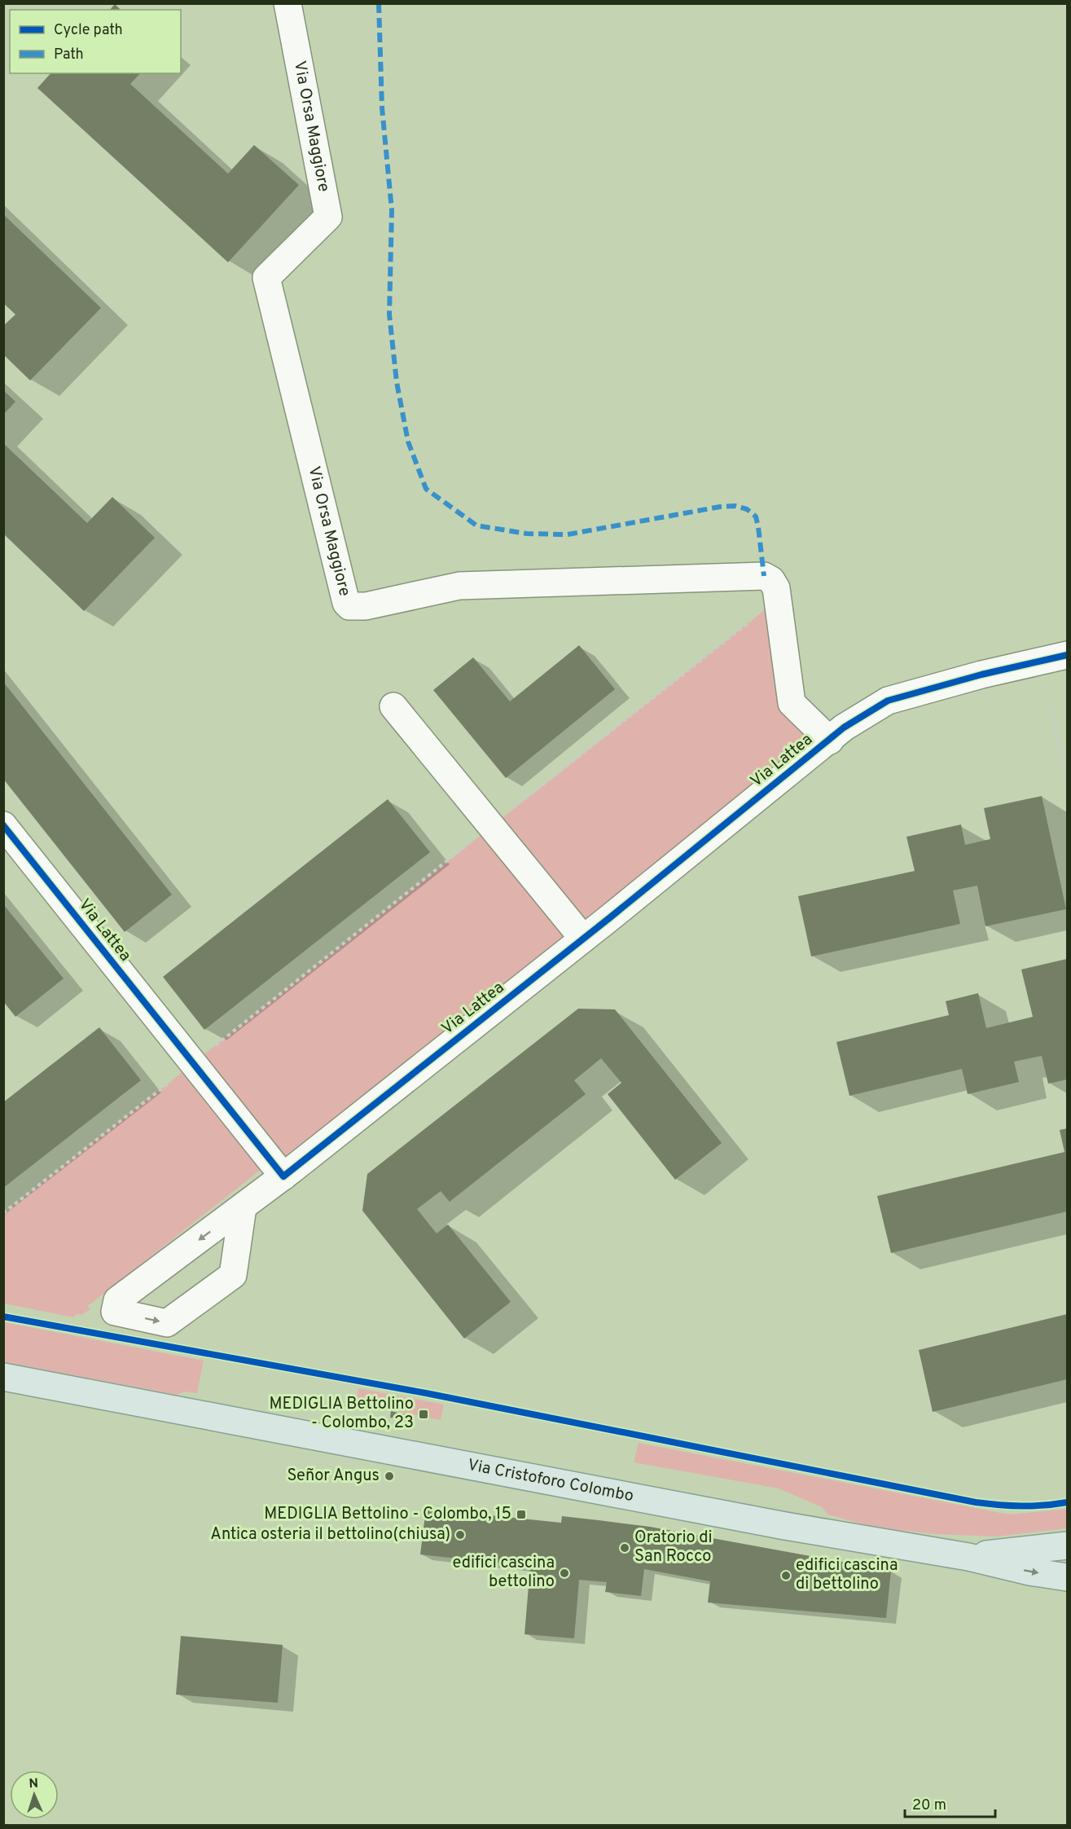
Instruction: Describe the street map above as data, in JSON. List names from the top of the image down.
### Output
{
  "streets": {
    "main road": ["Via Cristoforo Colombo"],
    "street": ["Via Orsa Maggiore", "Via Lattea"]
  },
  "crossings": [
    ["Via Orsa Maggiore", "Via Lattea"]
  ],
  "places": {
    "transit": ["MEDIGLIA Bettolino - Colombo, 23", "MEDIGLIA Bettolino - Colombo, 15"],
    "other": [
      "Señor Angus",
      "Antica osteria il bettolino(chiusa)",
      "Oratorio di San Rocco",
      "edifici cascina bettolino",
      "edifici cascina di bettolino"
    ]
  },
  "legend": ["Cycle path", "Path"],
  "scale_bar": "20 m",
  "north": "top"
}
